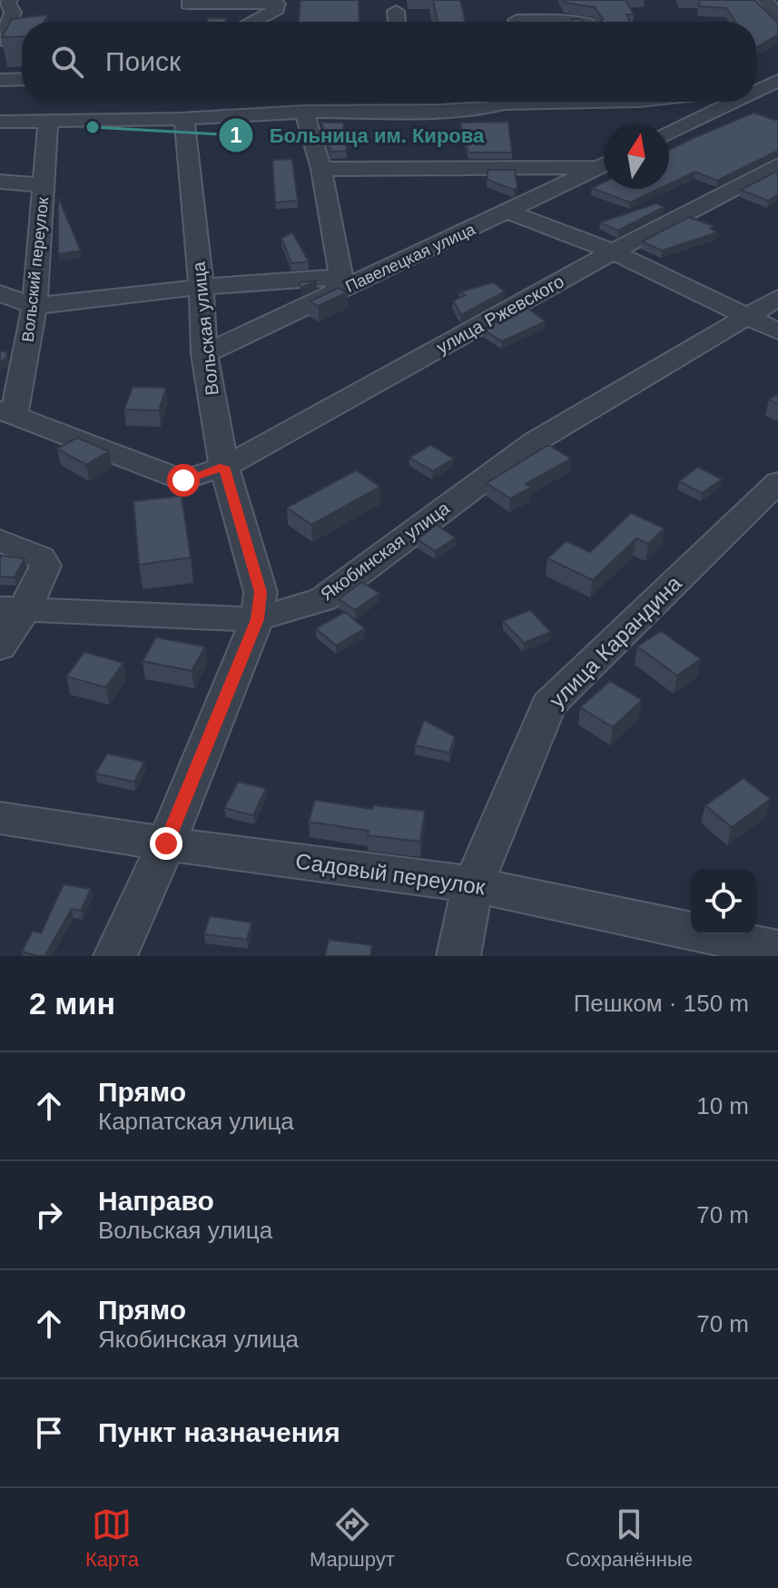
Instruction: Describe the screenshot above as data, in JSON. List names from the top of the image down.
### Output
{
  "streets": {
    "street": [
      "Павелецкая улица",
      "Вольский переулок",
      "улица Ржевского",
      "Вольская улица",
      "Якобинская улица",
      "улица Карандина",
      "Садовый переулок"
    ]
  },
  "crossings": [
    ["Павелецкая улица", "Вольская улица"],
    ["Вольский переулок", "улица Ржевского"],
    ["улица Ржевского", "Вольская улица"],
    ["Вольская улица", "Якобинская улица"],
    ["улица Карандина", "Садовый переулок"]
  ],
  "places": ["Больница им. Кирова"],
  "north": "top",
  "page": {
    "search": "Поиск",
    "heading": ["2 мин", "Пешком · 150 m"],
    "list": [
      ["Прямо", "Карпатская улица", "10 m"],
      ["Направо", "Вольская улица", "70 m"],
      ["Прямо", "Якобинская улица", "70 m"],
      "Пункт назначения"
    ],
    "nav": ["Карта", "Маршрут", "Сохранённые"]
  }
}
